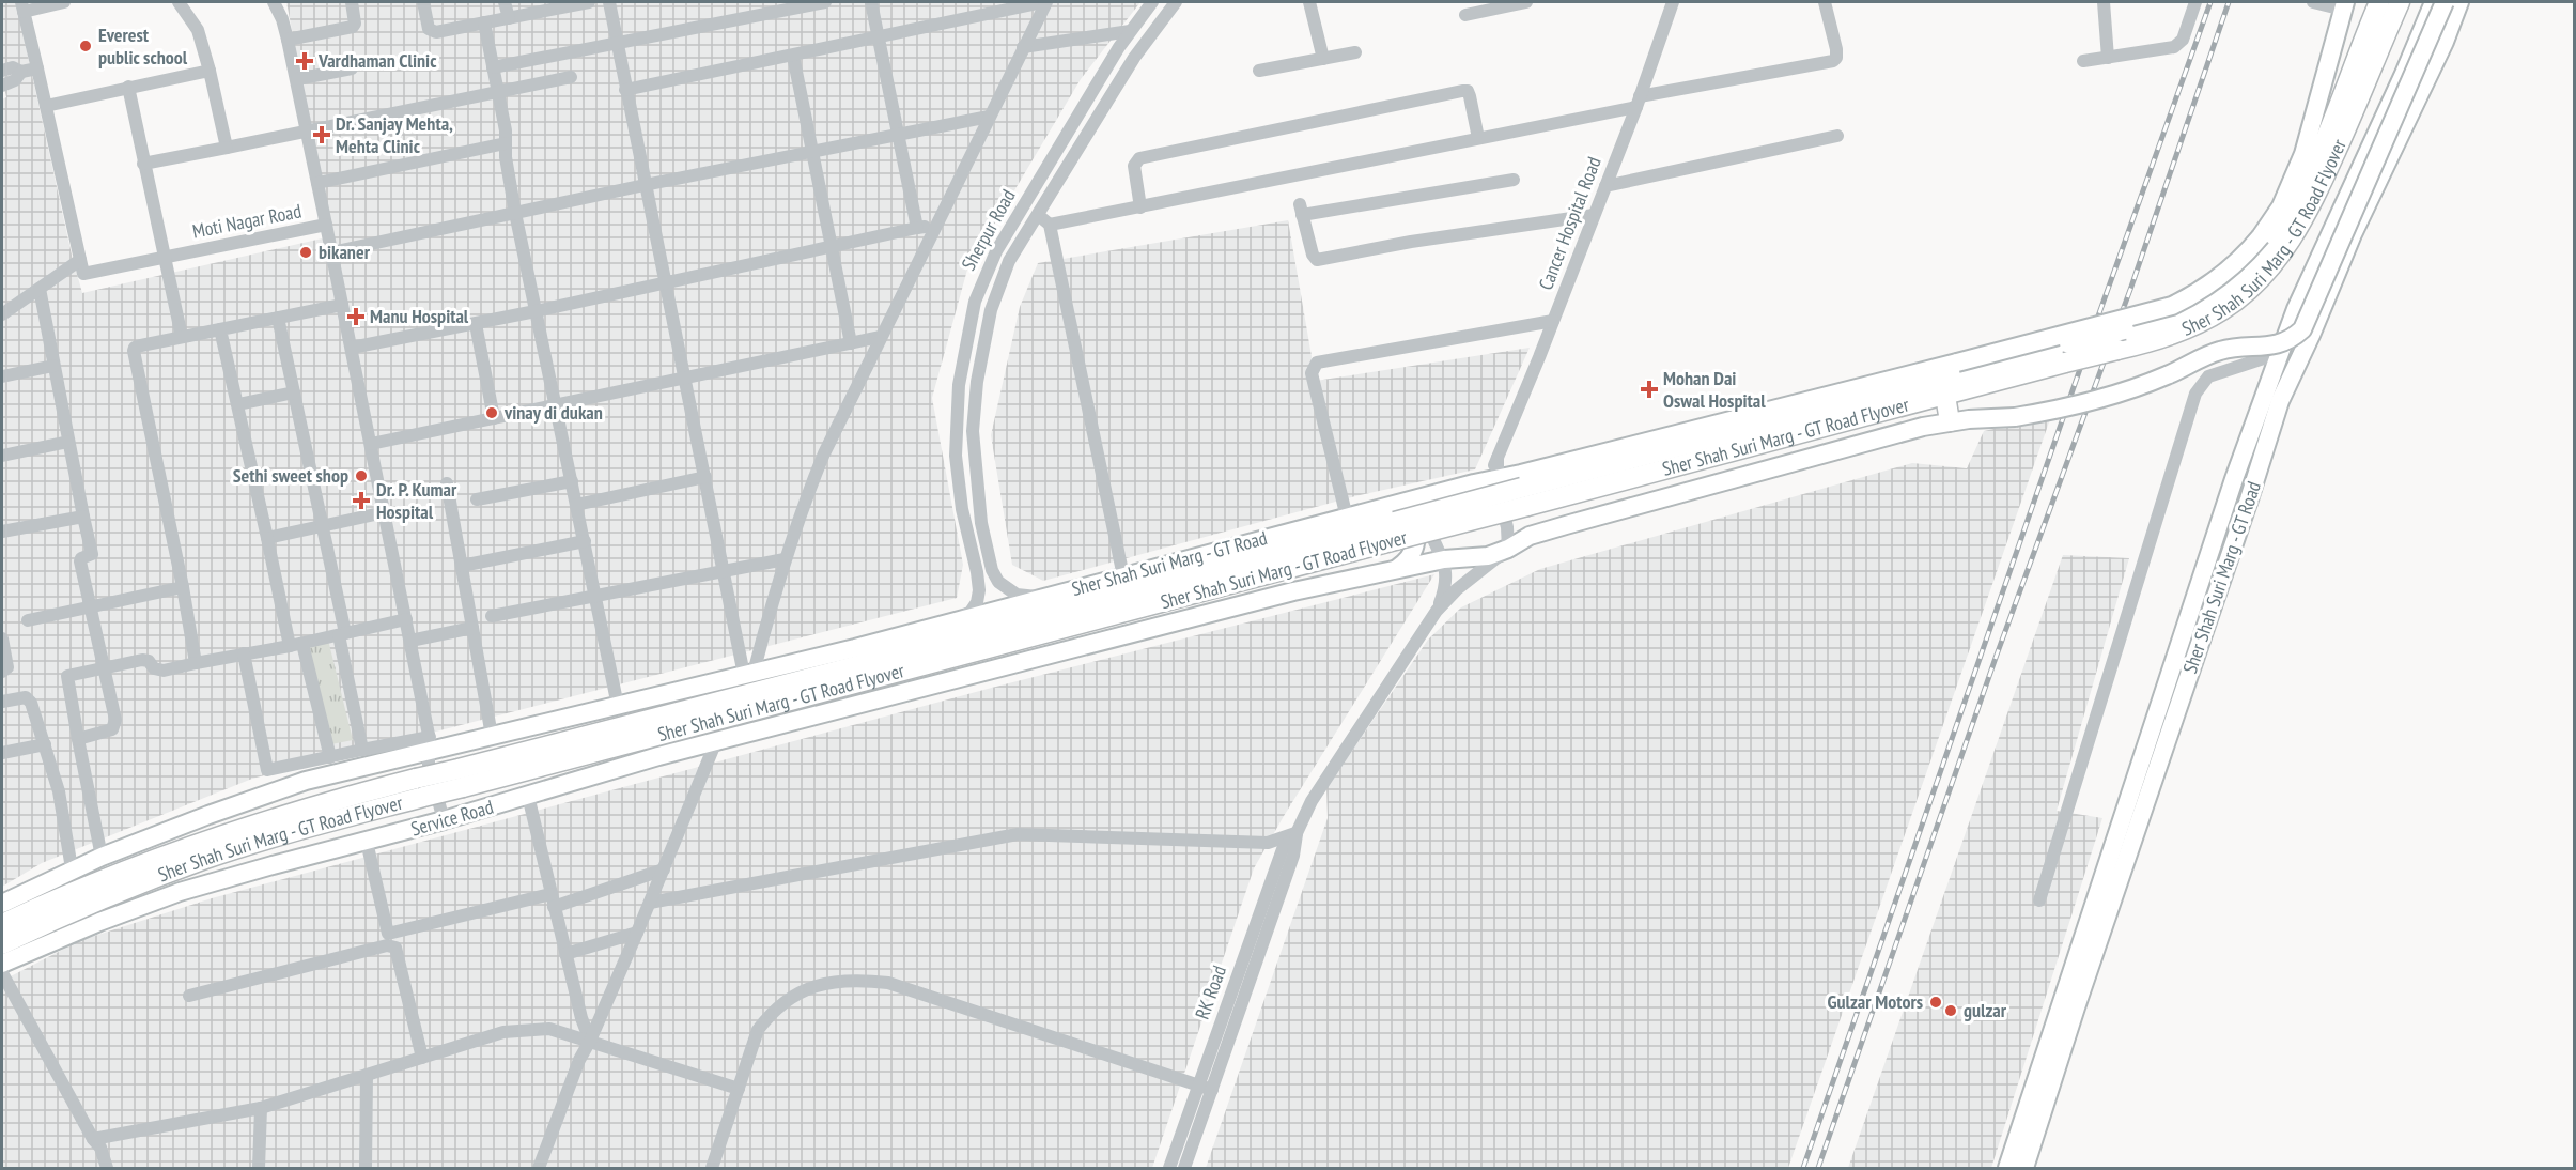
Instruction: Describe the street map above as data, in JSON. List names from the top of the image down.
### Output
{
  "streets": {
    "highway": ["Sher Shah Suri Marg - GT Road Flyover"],
    "main road": ["Sher Shah Suri Marg - GT Road", "Service Road"],
    "street": [
      "Moti Nagar Road",
      "Cancer Hospital Road",
      "Sherpur Road",
      "RK Road"
    ]
  },
  "crossings": [
    ["Moti Nagar Road", "Service Road"],
    ["Sherpur Road", "Sher Shah Suri Marg - GT Road"],
    ["Sher Shah Suri Marg - GT Road Flyover", "Sher Shah Suri Marg - GT Road"]
  ],
  "places": {
    "other": [
      "Everest public school",
      "bikaner",
      "vinay di dukan",
      "Sethi sweet shop",
      "Gulzar Motors",
      "gulzar"
    ],
    "health": [
      "Vardhaman Clinic",
      "Dr. Sanjay Mehta, Mehta Clinic",
      "Manu Hospital",
      "Mohan Dai Oswal Hospital",
      "Dr. P. Kumar Hospital"
    ]
  }
}
